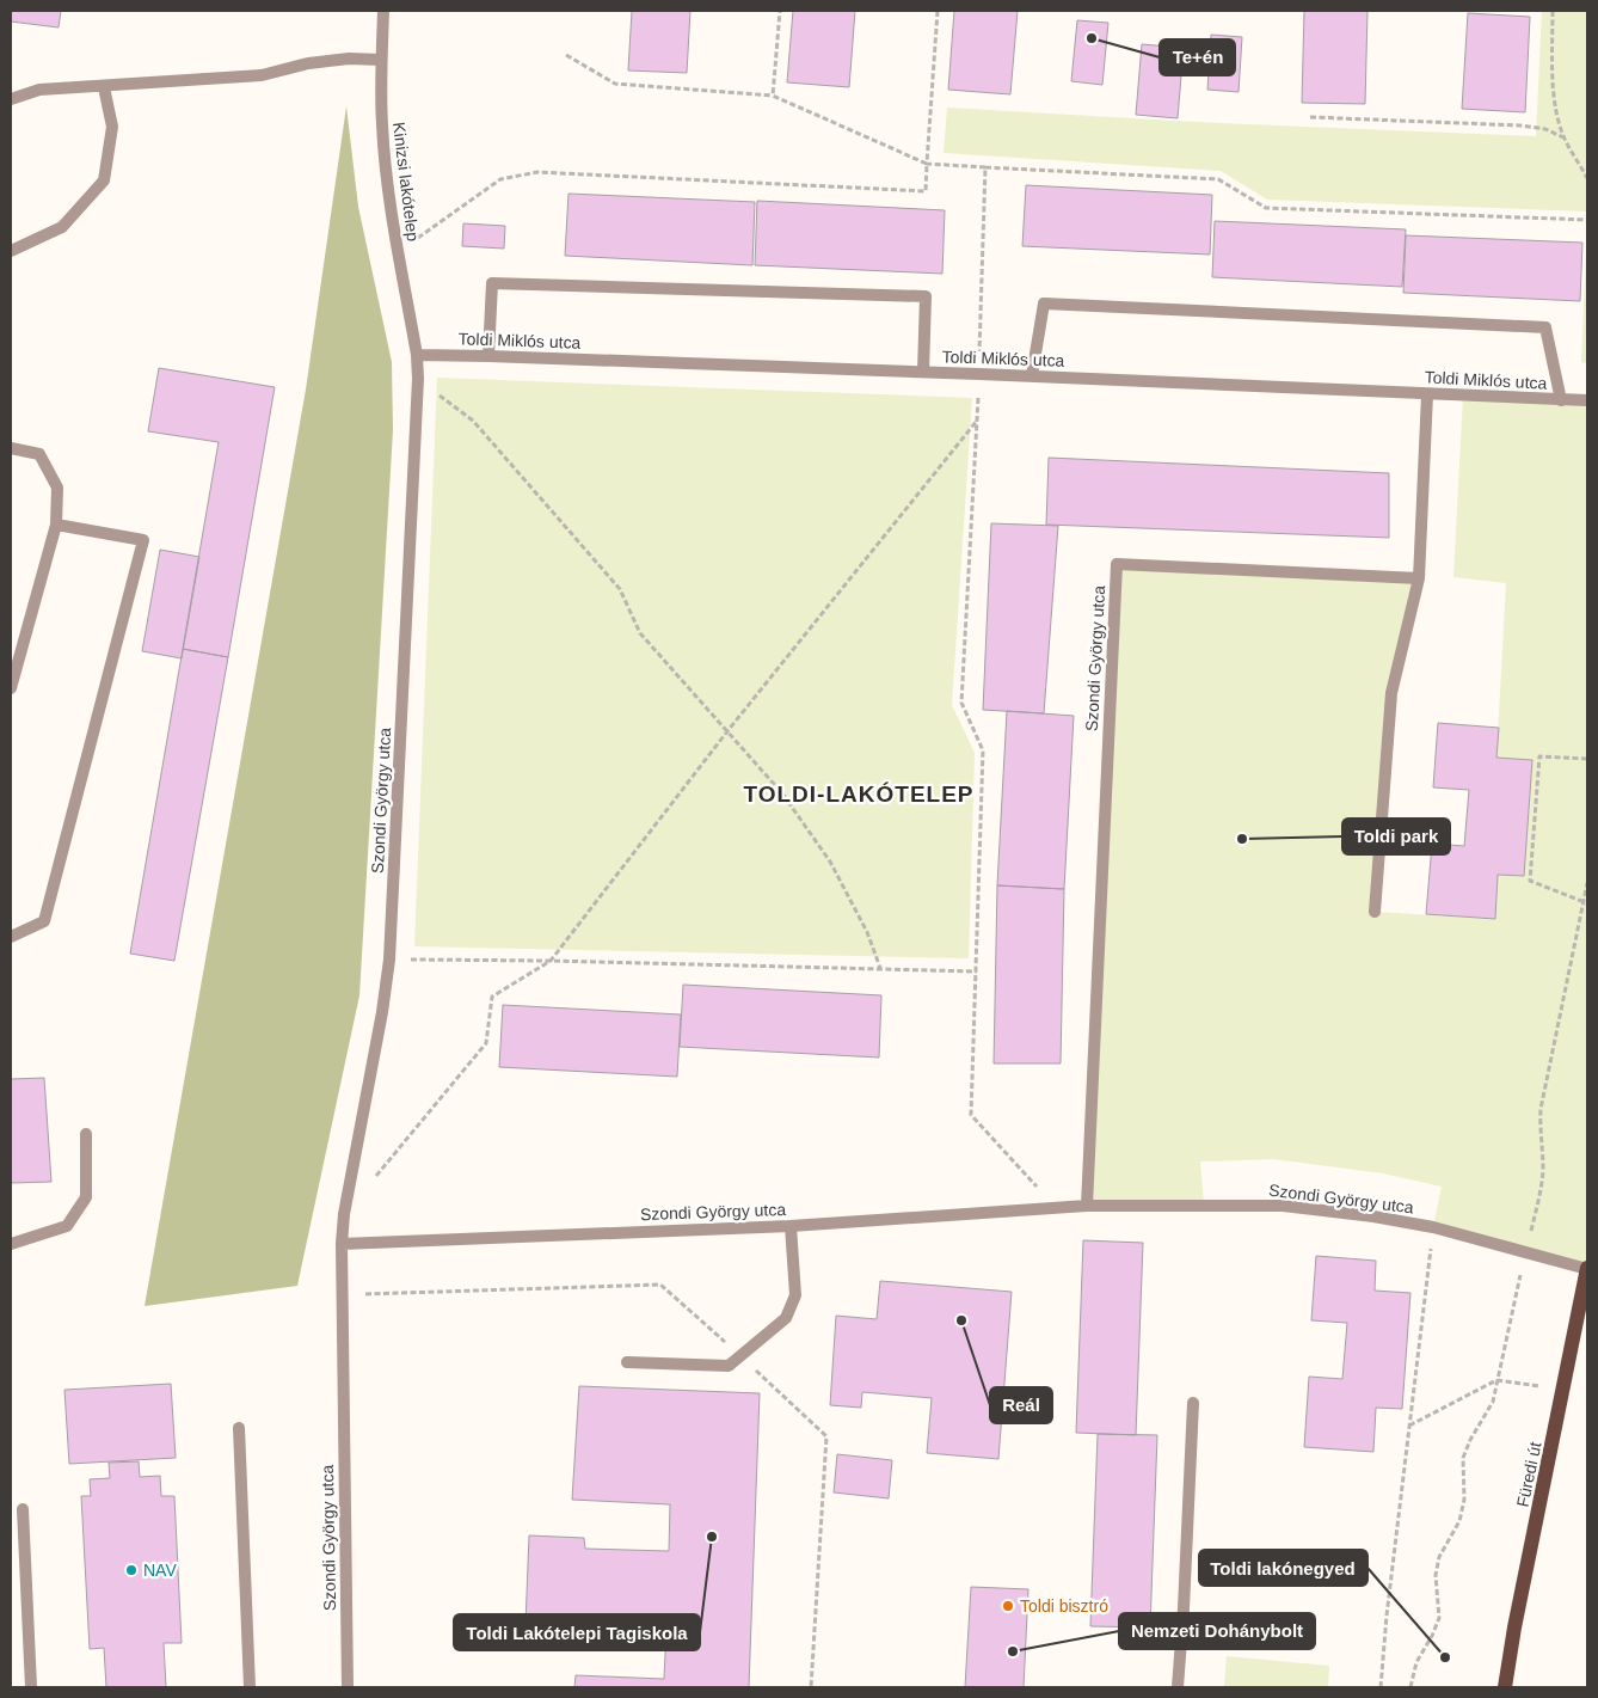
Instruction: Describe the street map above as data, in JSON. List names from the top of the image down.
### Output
{
  "streets": {
    "main road": ["Füredi út"],
    "street": ["Kinizsi lakótelep", "Toldi Miklós utca", "Szondi György utca"]
  },
  "crossings": [
    ["Kinizsi lakótelep", "Toldi Miklós utca"],
    ["Kinizsi lakótelep", "Szondi György utca"],
    ["Toldi Miklós utca", "Szondi György utca"],
    ["Szondi György utca", "Füredi út"]
  ],
  "districts": ["TOLDI-LAKÓTELEP"],
  "places": [
    "Te+én",
    "Toldi park",
    "Reál",
    "Toldi Lakótelepi Tagiskola",
    "NAV",
    "Toldi bisztró",
    "Nemzeti Dohánybolt",
    "Toldi lakónegyed"
  ]
}
